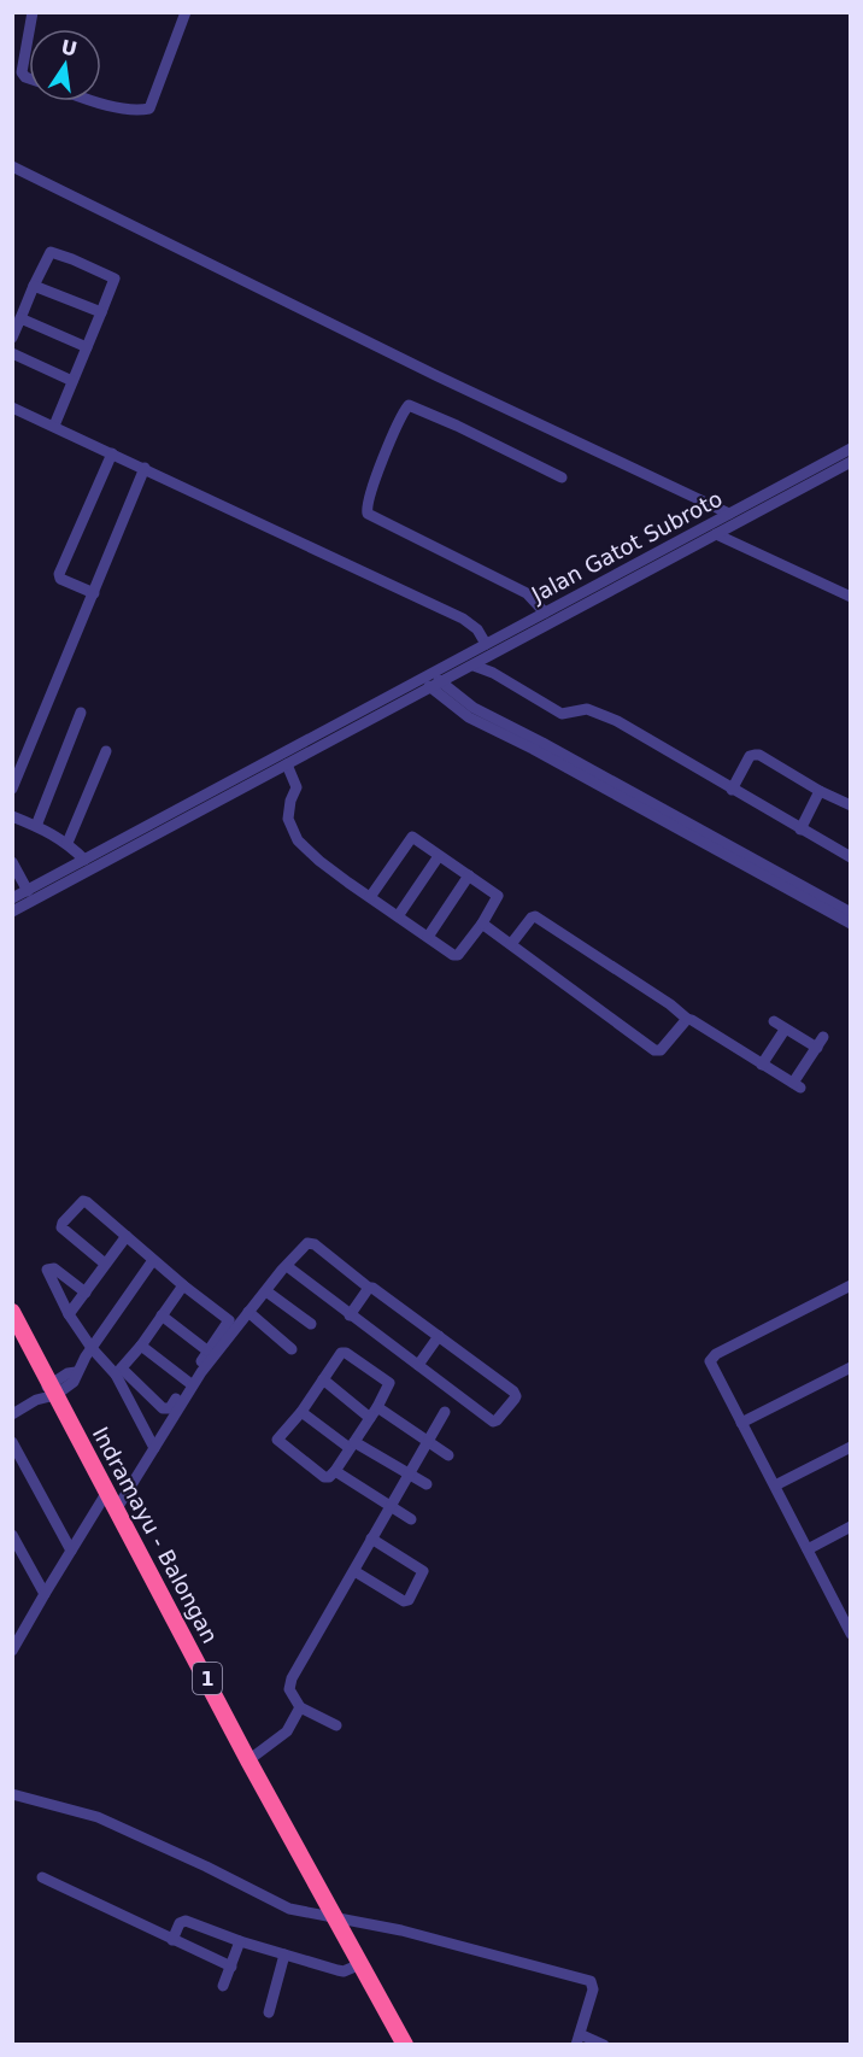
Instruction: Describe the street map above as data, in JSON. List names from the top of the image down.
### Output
{
  "streets": {
    "highway": ["Indramayu - Balongan", "1"],
    "street": ["Jalan Gatot Subroto"]
  },
  "north": "top"
}
